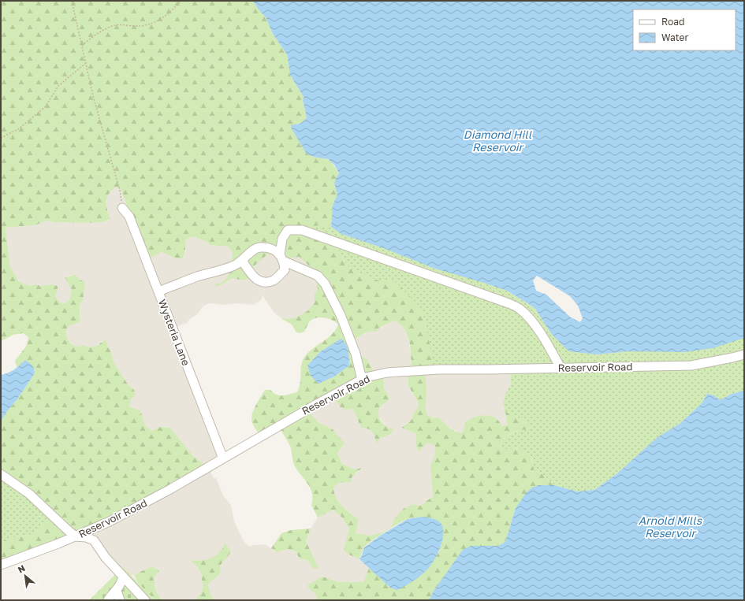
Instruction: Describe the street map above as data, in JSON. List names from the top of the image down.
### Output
{
  "streets": {
    "street": ["Wysteria Lane", "Reservoir Road"]
  },
  "crossings": [
    ["Wysteria Lane", "Reservoir Road"]
  ],
  "water": ["Diamond Hill Reservoir", "Arnold Mills Reservoir"],
  "legend": ["Road", "Water"],
  "north": "top left"
}
